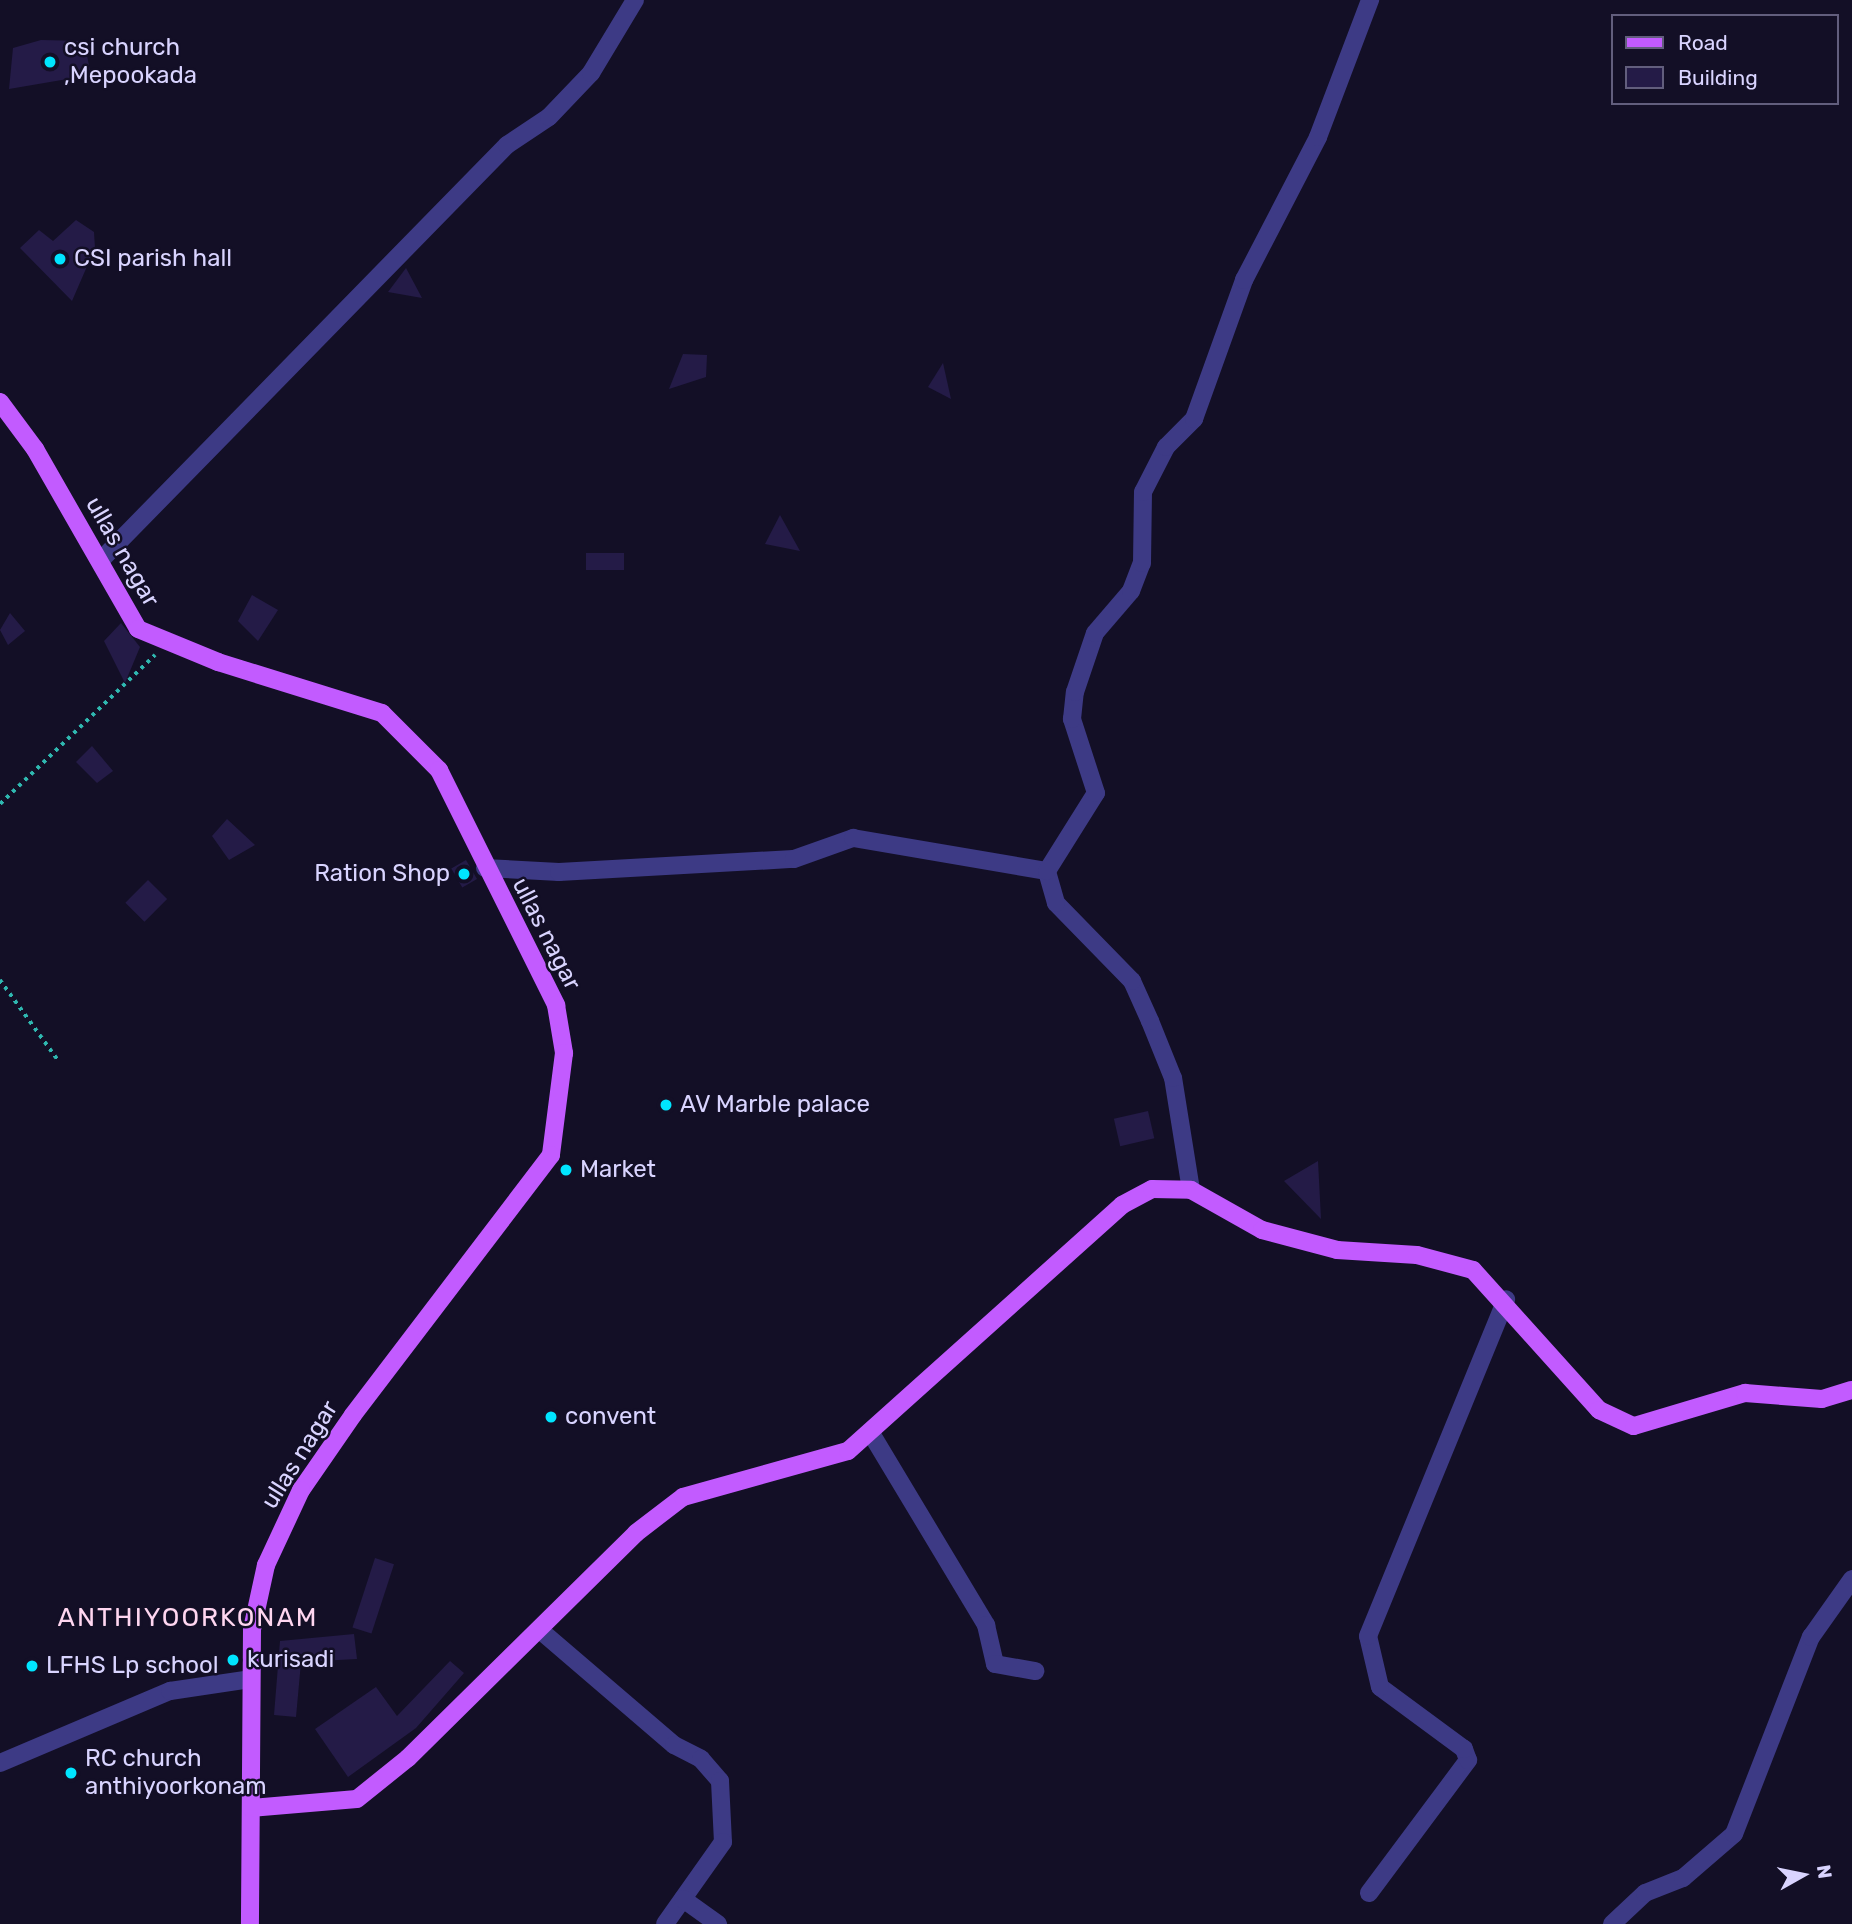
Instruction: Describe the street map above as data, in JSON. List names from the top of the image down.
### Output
{
  "streets": {
    "main road": ["ullas nagar"]
  },
  "districts": ["ANTHIYOORKONAM"],
  "places": [
    "csi church ,Mepookada",
    "CSI parish hall",
    "Ration Shop",
    "AV Marble palace",
    "Market",
    "convent",
    "kurisadi",
    "LFHS Lp school",
    "RC church anthiyoorkonam"
  ],
  "legend": ["Road", "Building"],
  "north": "right"
}
